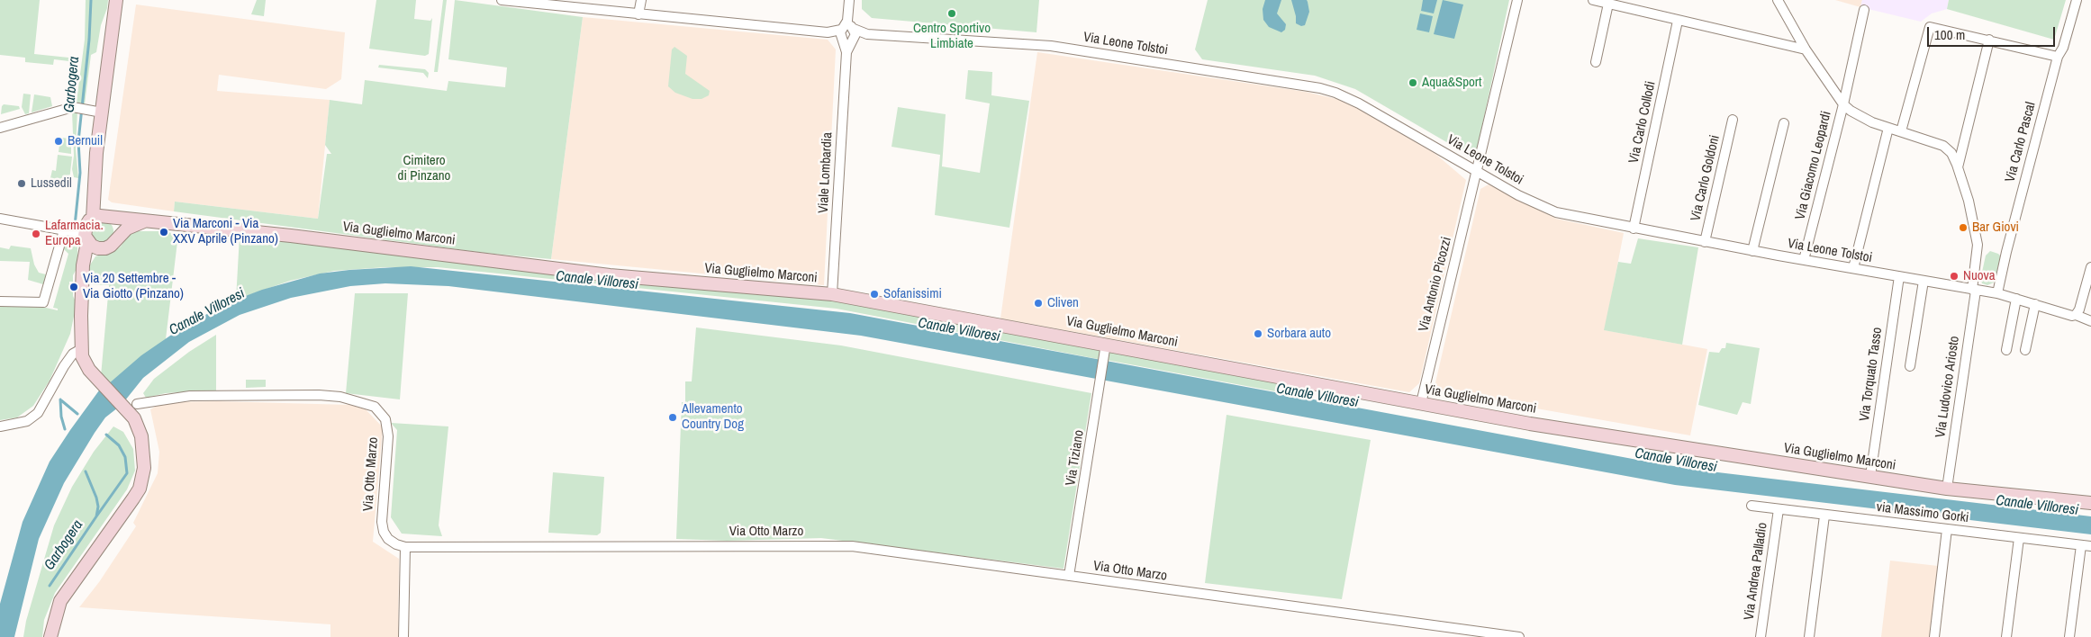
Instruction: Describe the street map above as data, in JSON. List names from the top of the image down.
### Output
{
  "streets": {
    "street": [
      "Via Leone Tolstoi",
      "Via Carlo Collodi",
      "Via Carlo Pascal",
      "Via Giacomo Leopardi",
      "Viale Lombardia",
      "Via Carlo Goldoni",
      "Via Guglielmo Marconi",
      "Via Antonio Picozzi",
      "Via Torquato Tasso",
      "Via Ludovico Ariosto",
      "Via Tiziano",
      "Via Otto Marzo",
      "via Massimo Gorki",
      "Via Andrea Palladio"
    ]
  },
  "crossings": [
    ["Via Leone Tolstoi", "Via Carlo Collodi"],
    ["Via Leone Tolstoi", "Via Carlo Pascal"],
    ["Via Leone Tolstoi", "Via Giacomo Leopardi"],
    ["Via Leone Tolstoi", "Viale Lombardia"],
    ["Via Leone Tolstoi", "Via Carlo Goldoni"],
    ["Via Leone Tolstoi", "Via Antonio Picozzi"],
    ["Via Leone Tolstoi", "Via Torquato Tasso"],
    ["Via Leone Tolstoi", "Via Ludovico Ariosto"],
    ["Viale Lombardia", "Via Guglielmo Marconi"],
    ["Via Guglielmo Marconi", "Via Antonio Picozzi"],
    ["Via Guglielmo Marconi", "Via Torquato Tasso"],
    ["Via Guglielmo Marconi", "Via Ludovico Ariosto"],
    ["Via Guglielmo Marconi", "Via Tiziano"],
    ["Via Tiziano", "Via Otto Marzo"],
    ["via Massimo Gorki", "Via Andrea Palladio"]
  ],
  "water": ["Garbogera", "Canale Villoresi"],
  "parks": ["Cimitero di Pinzano"],
  "places": [
    "Centro Sportivo Limbiate",
    "Aqua&Sport",
    "Bernuil",
    "Lussedil",
    "Bar Giovi",
    "Via Marconi - Via XXV Aprile (Pinzano)",
    "Lafarmacia. Europa",
    "Nuova",
    "Via 20 Settembre - Via Giotto (Pinzano)",
    "Sofanissimi",
    "Cliven",
    "Sorbara auto",
    "Allevamento Country Dog"
  ],
  "scale_bar": "100 m"
}
